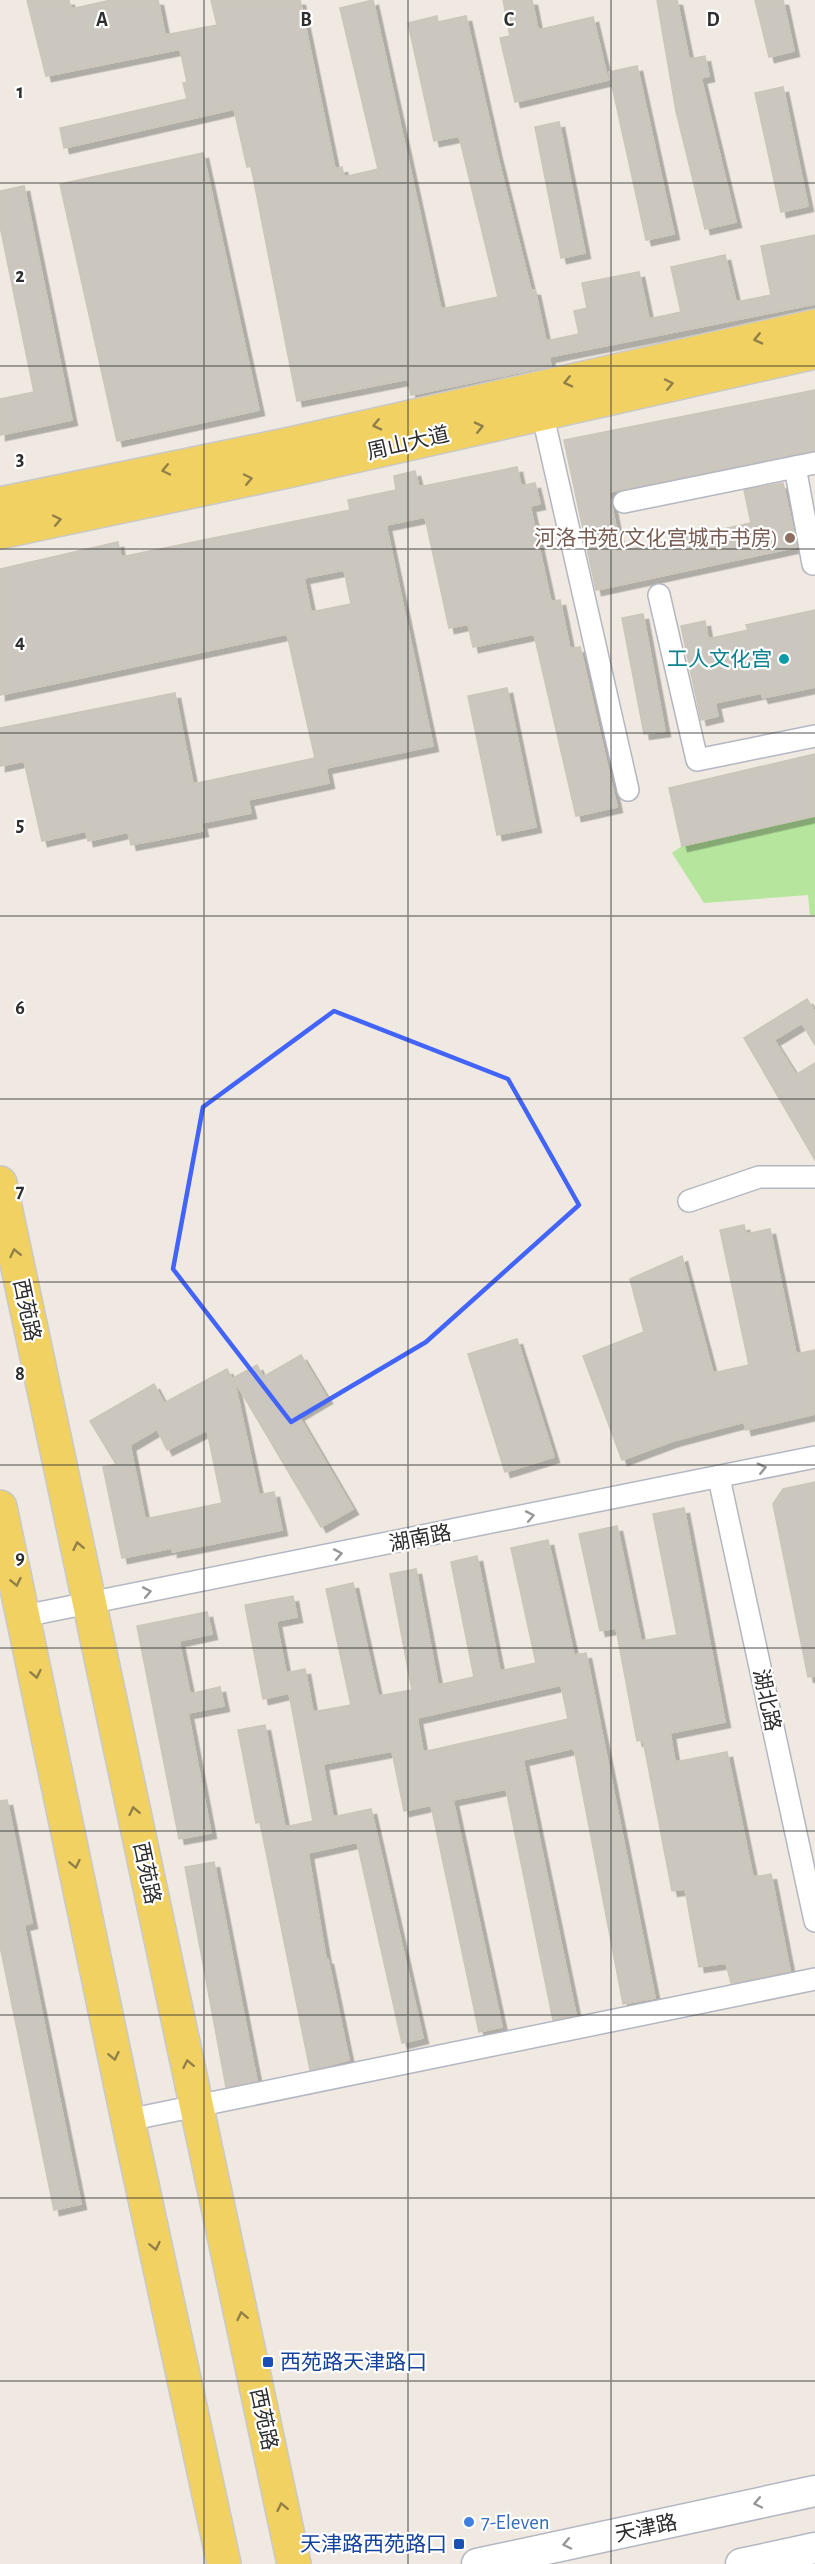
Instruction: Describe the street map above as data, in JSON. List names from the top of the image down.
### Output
{
  "streets": {
    "main road": ["周山大道", "西苑路", "天津路"],
    "street": ["湖南路", "湖北路"]
  },
  "crossings": [
    ["西苑路", "湖南路"],
    ["湖南路", "湖北路"]
  ],
  "one_way": ["湖南路", "天津路"],
  "places": {
    "other": ["河洛书苑(文化宫城市书房)", "工人文化宫", "7-Eleven"],
    "transit": ["西苑路天津路口", "天津路西苑路口"]
  },
  "grid": {
    "columns": [
      "A",
      "B",
      "C",
      "D"
    ],
    "rows": [
      "1",
      "2",
      "3",
      "4",
      "5",
      "6",
      "7",
      "8",
      "9"
    ]
  }
}
